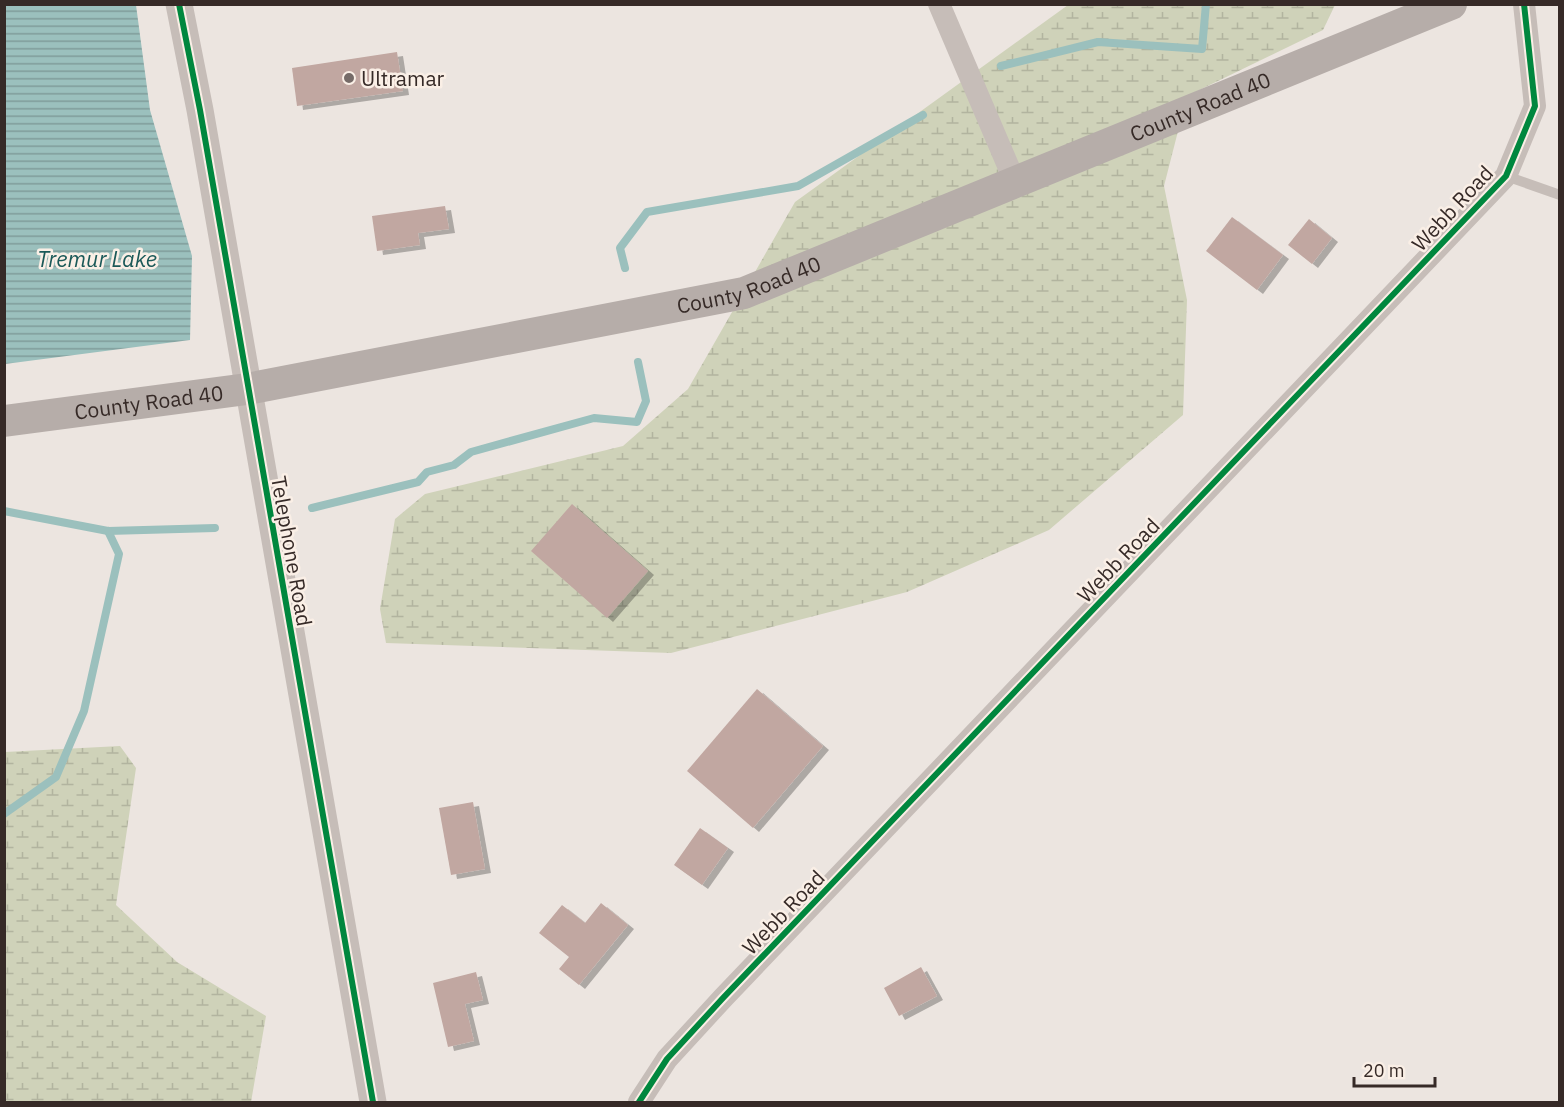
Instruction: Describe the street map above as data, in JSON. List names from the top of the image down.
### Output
{
  "streets": {
    "main road": ["County Road 40"],
    "street": ["Webb Road", "Telephone Road"]
  },
  "crossings": [
    ["County Road 40", "Telephone Road"]
  ],
  "water": ["Tremur Lake"],
  "places": ["Ultramar"],
  "scale_bar": "20 m"
}
